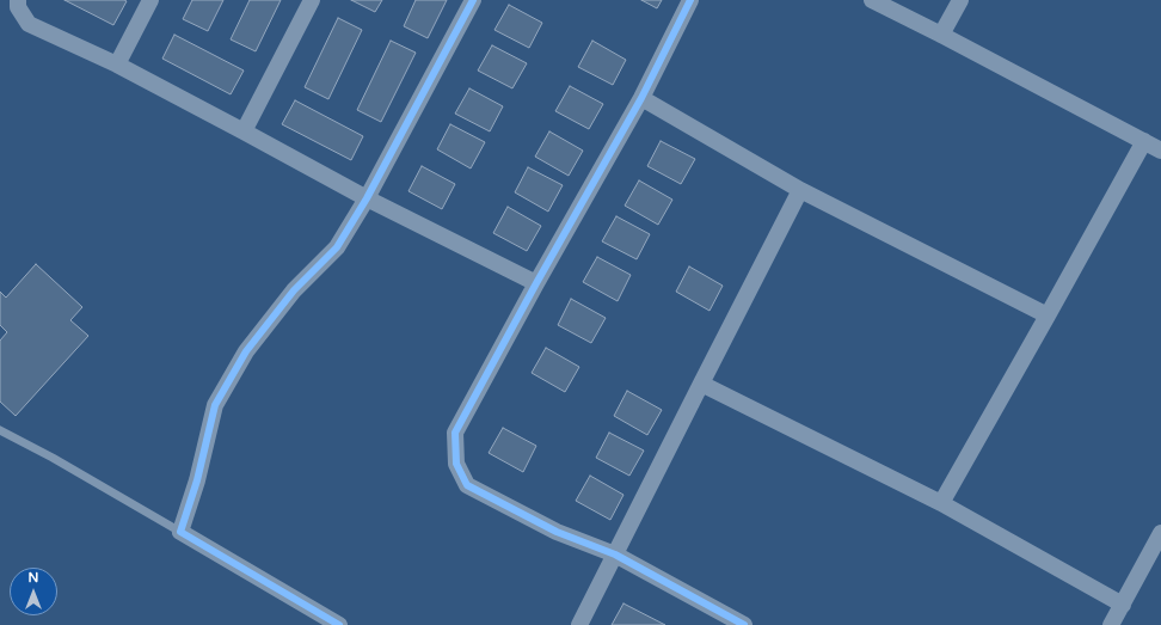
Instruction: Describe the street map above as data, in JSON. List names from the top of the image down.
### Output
{
  "north": "top"
}
